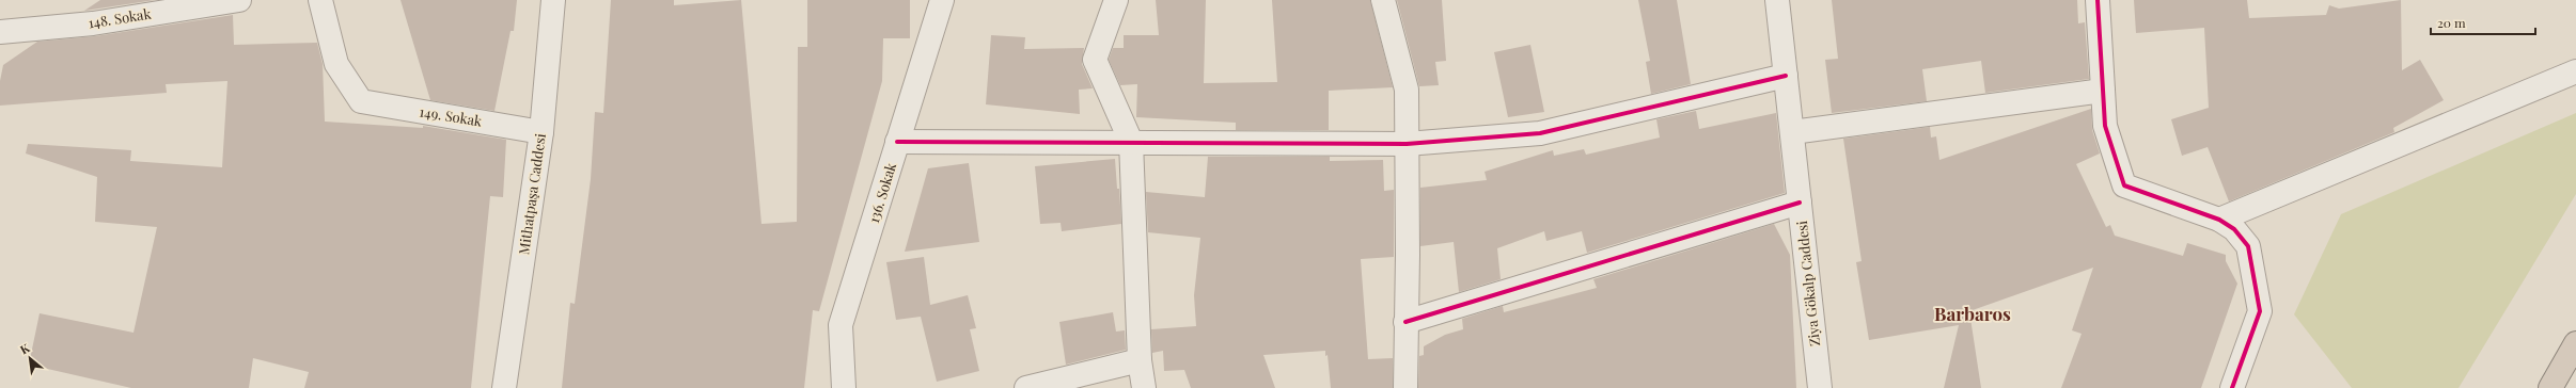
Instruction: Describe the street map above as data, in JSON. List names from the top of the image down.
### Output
{
  "streets": {
    "street": [
      "148. Sokak",
      "149. Sokak",
      "136. Sokak",
      "Mithatpaşa Caddesi",
      "Ziya Gökalp Caddesi"
    ]
  },
  "crossings": [
    ["149. Sokak", "Mithatpaşa Caddesi"]
  ],
  "districts": ["Barbaros"],
  "scale_bar": "20 m",
  "north": "top left"
}
